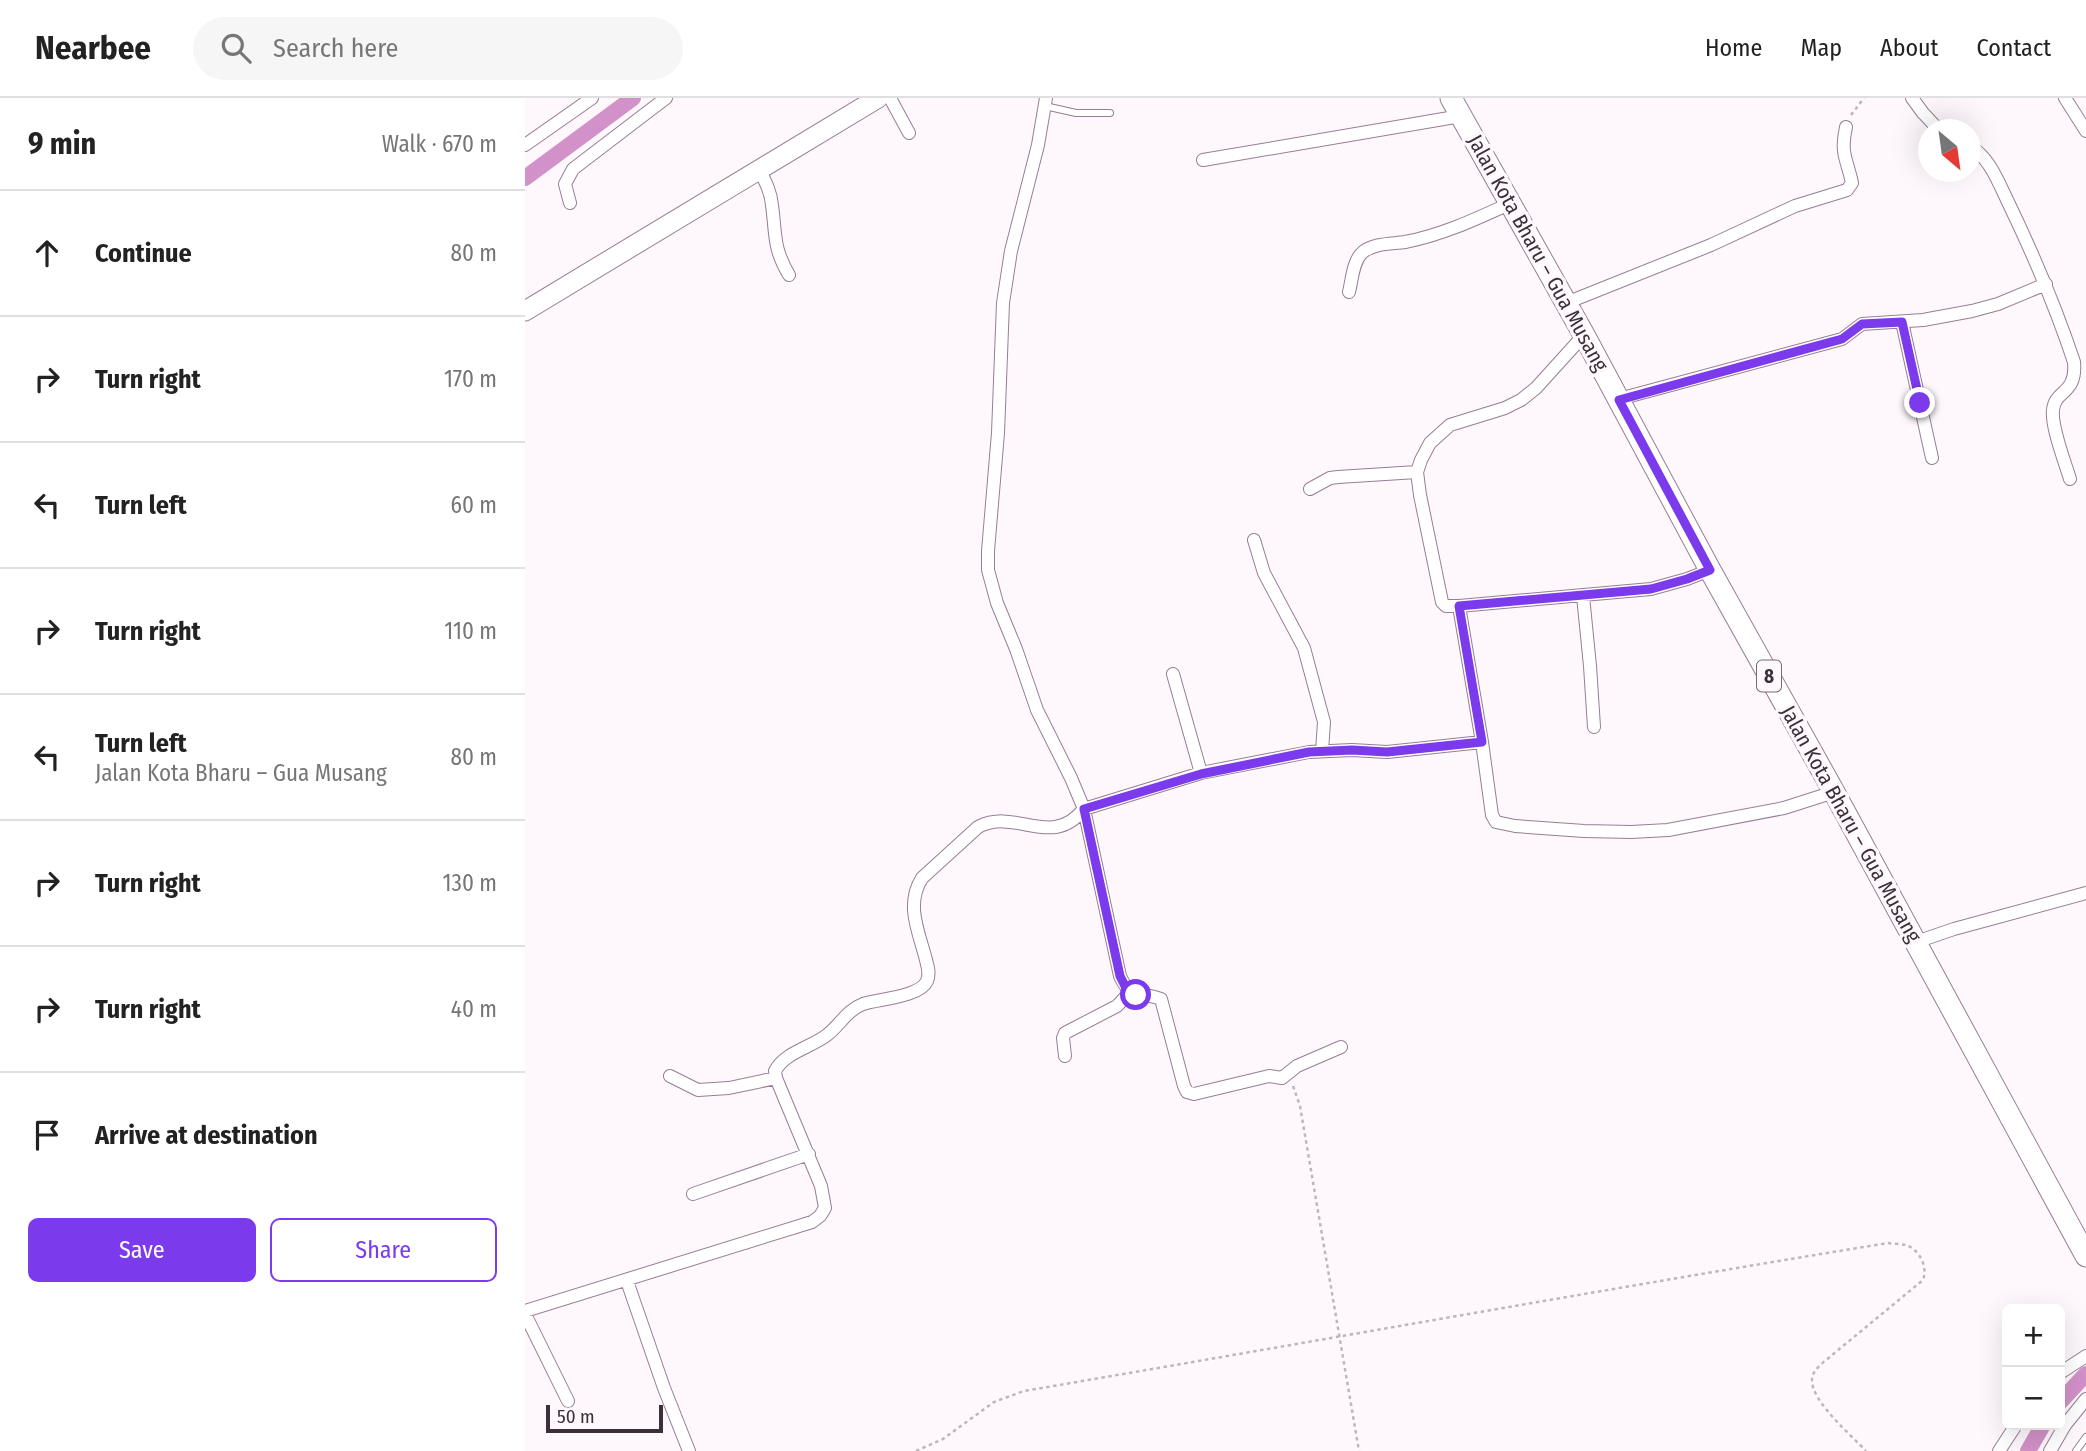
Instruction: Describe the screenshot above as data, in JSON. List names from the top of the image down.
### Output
{
  "streets": {
    "main road": ["Jalan Kota Bharu – Gua Musang", "8"]
  },
  "scale_bar": "50 m",
  "north": "bottom right",
  "page": {
    "header": "Nearbee",
    "search": "Search here",
    "nav": [
      "Home",
      "Map",
      "About",
      "Contact"
    ],
    "heading": ["9 min", "Walk · 670 m"],
    "list": [
      ["Continue", "80 m"],
      ["Turn right", "170 m"],
      ["Turn left", "60 m"],
      ["Turn right", "110 m"],
      ["Turn left", "Jalan Kota Bharu – Gua Musang", "80 m"],
      ["Turn right", "130 m"],
      ["Turn right", "40 m"],
      "Arrive at destination"
    ],
    "buttons": ["Save", "Share"],
    "map_buttons": ["+", "−"],
    "scale": "50 m"
  }
}
